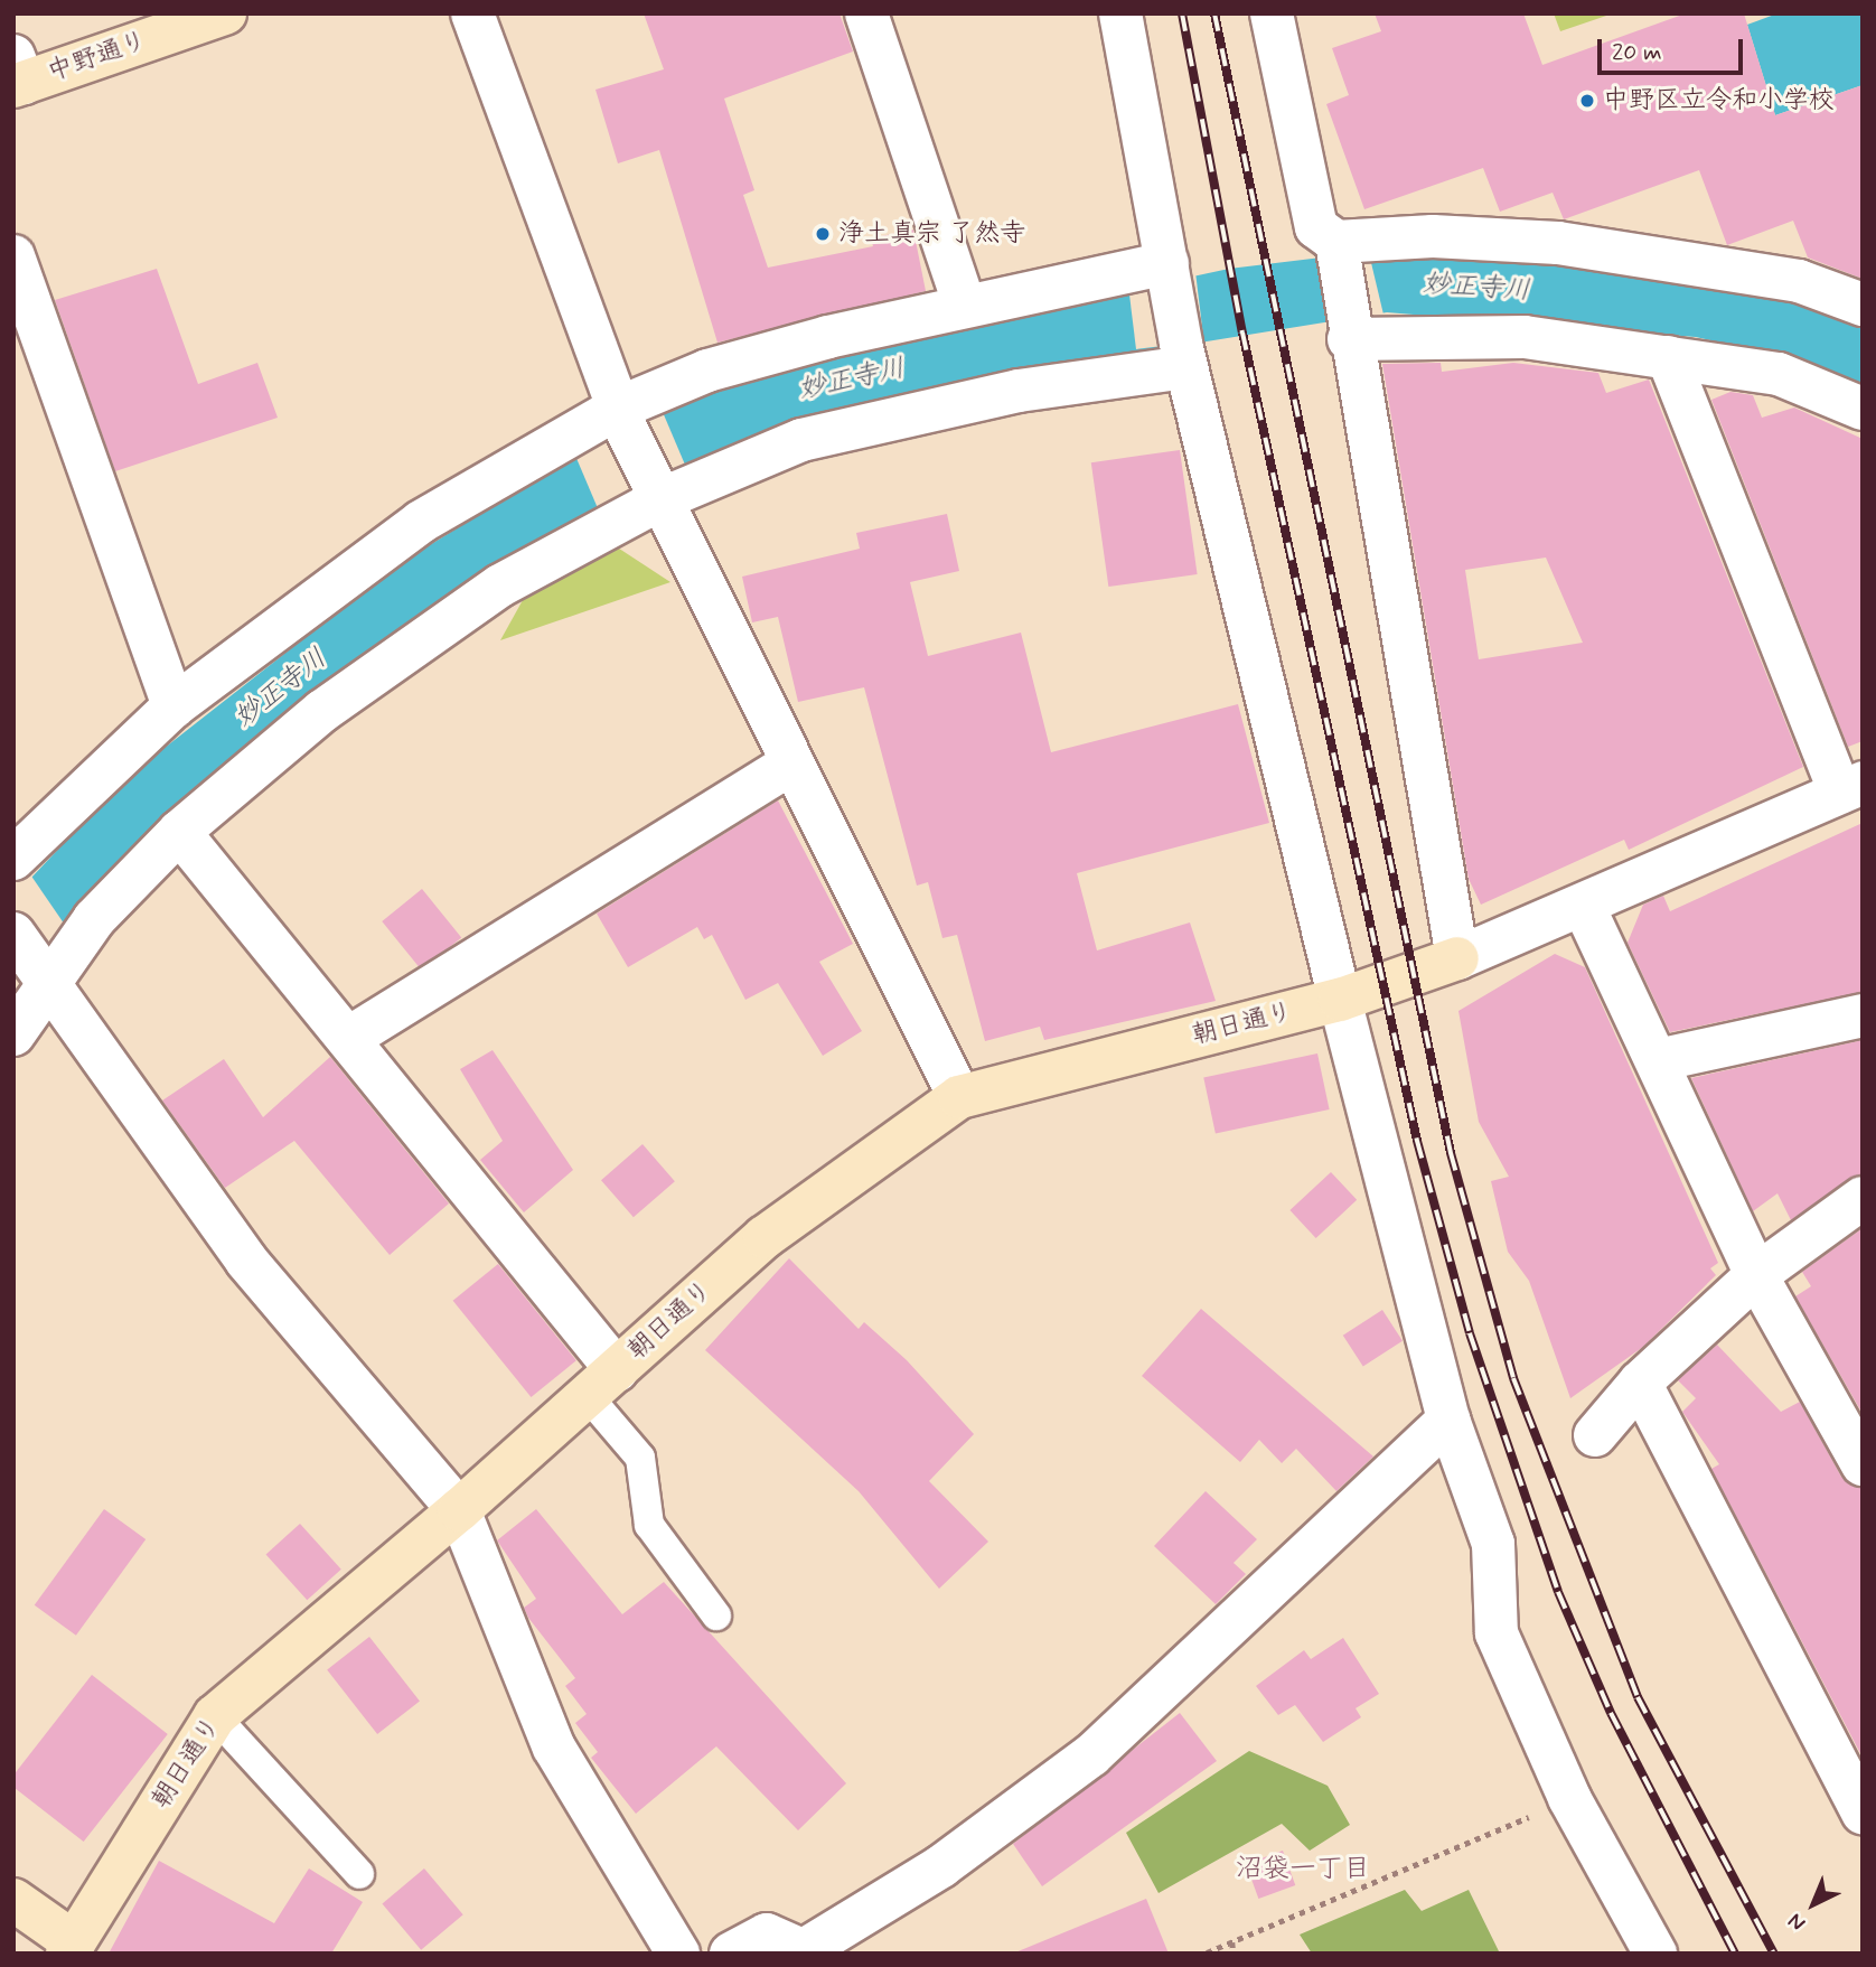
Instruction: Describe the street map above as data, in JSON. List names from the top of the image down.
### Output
{
  "streets": {
    "street": ["中野通り", "朝日通り"]
  },
  "districts": ["沼袋一丁目"],
  "water": ["妙正寺川"],
  "places": ["中野区立令和小学校", "浄土真宗 了然寺"],
  "scale_bar": "20 m",
  "north": "bottom left"
}
